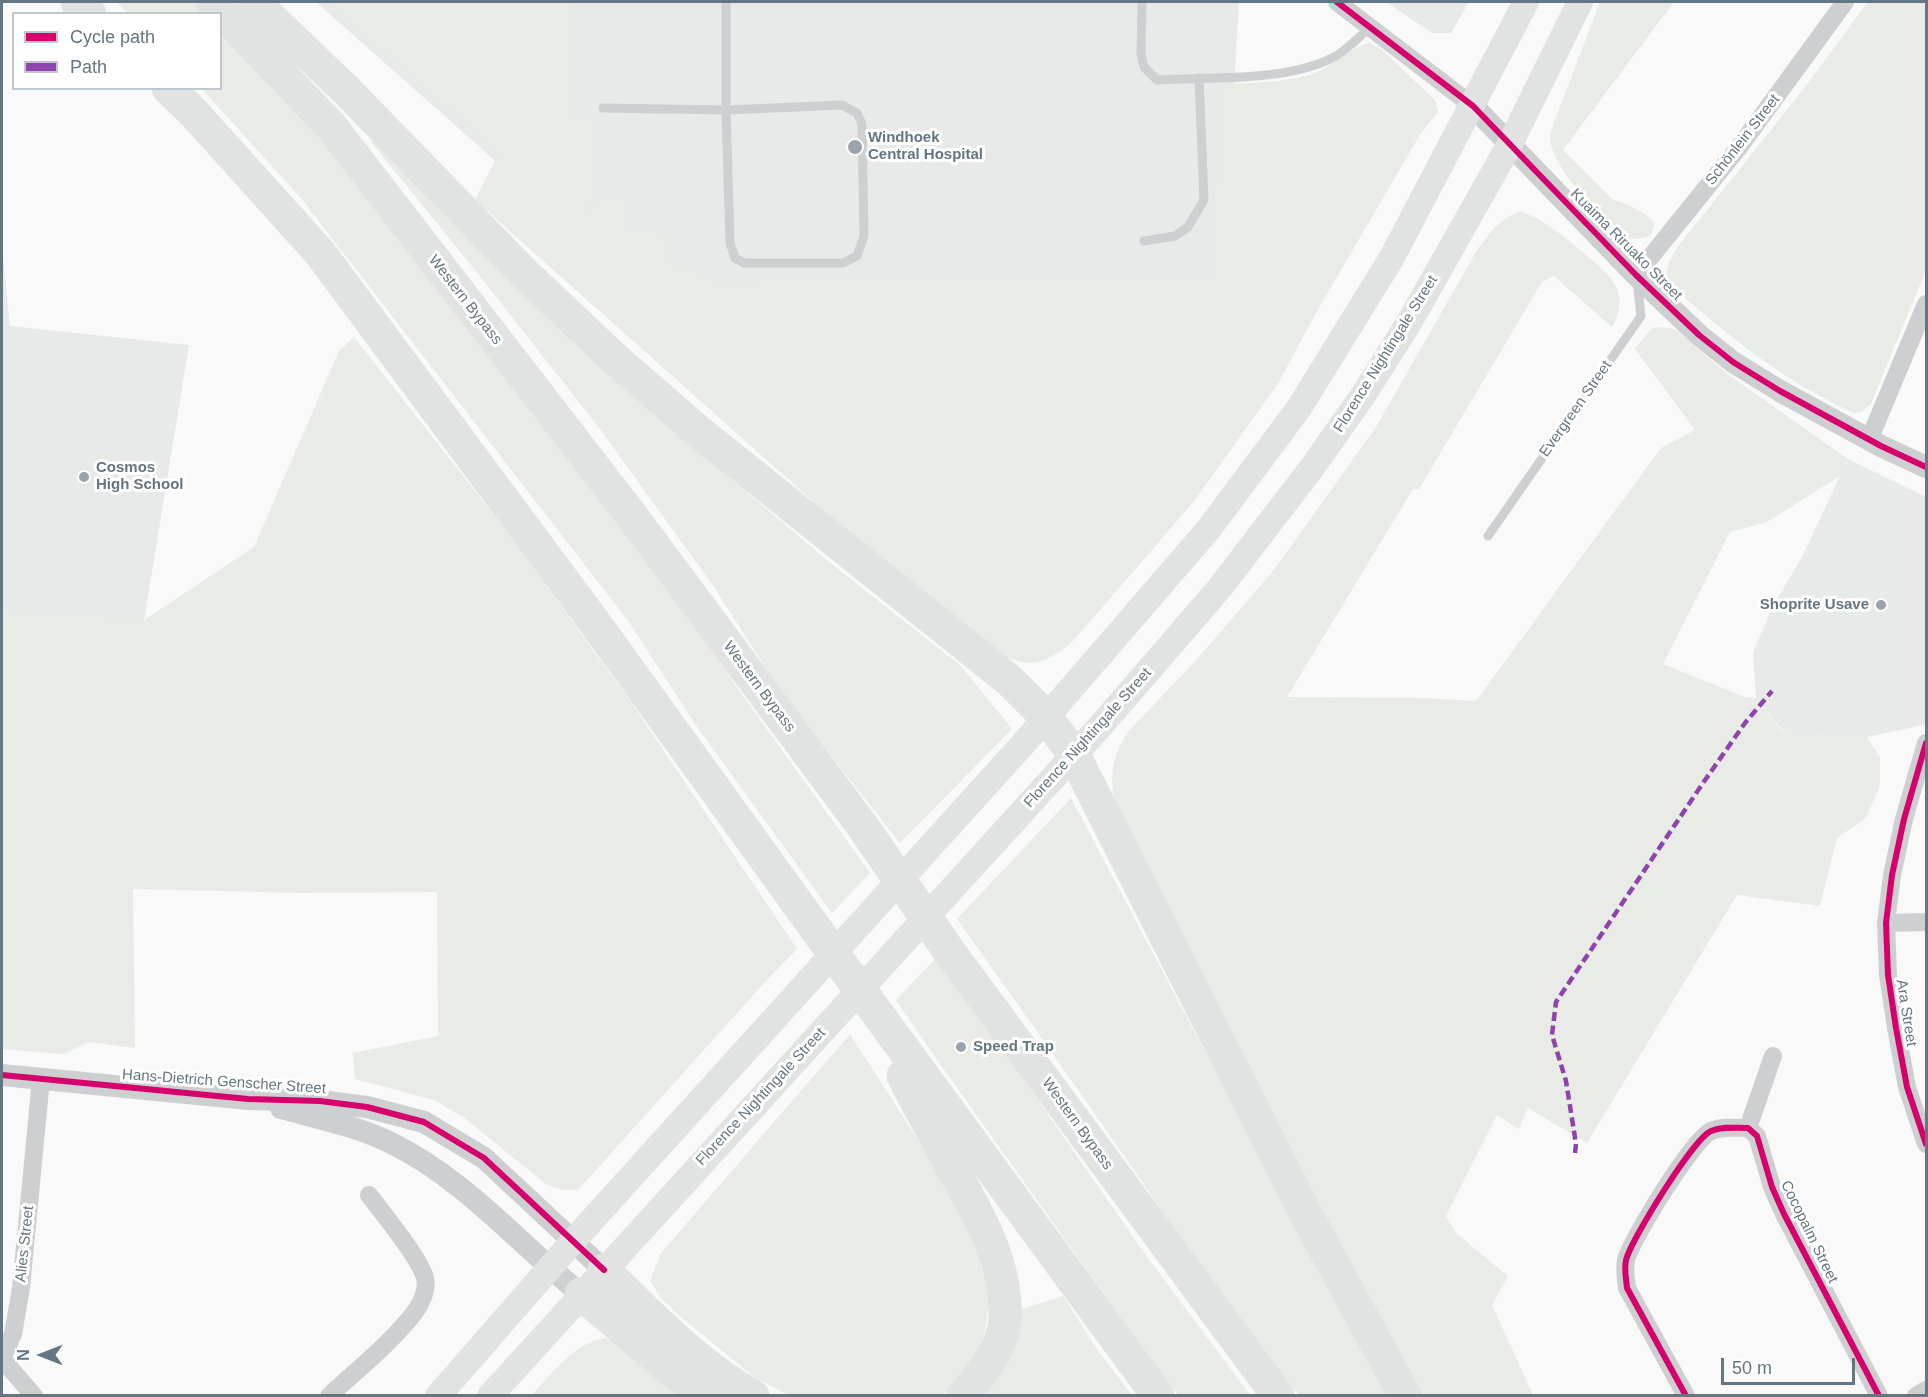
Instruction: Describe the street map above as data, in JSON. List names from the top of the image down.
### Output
{
  "streets": {
    "highway": ["Western Bypass"],
    "main road": ["Florence Nightingale Street"],
    "street": [
      "Schönlein Street",
      "Kuaima Riruako Street",
      "Ara Street",
      "Hans-Dietrich Genscher Street",
      "Cocopalm Street",
      "Alies Street"
    ],
    "lane": ["Evergreen Street"]
  },
  "crossings": [
    ["Schönlein Street", "Kuaima Riruako Street"],
    ["Schönlein Street", "Evergreen Street"],
    ["Kuaima Riruako Street", "Florence Nightingale Street"],
    ["Kuaima Riruako Street", "Evergreen Street"],
    ["Florence Nightingale Street", "Hans-Dietrich Genscher Street"],
    ["Hans-Dietrich Genscher Street", "Alies Street"]
  ],
  "places": [
    "Windhoek Central Hospital",
    "Cosmos High School",
    "Shoprite Usave",
    "Speed Trap"
  ],
  "legend": ["Cycle path", "Path"],
  "scale_bar": "50 m",
  "north": "left"
}
